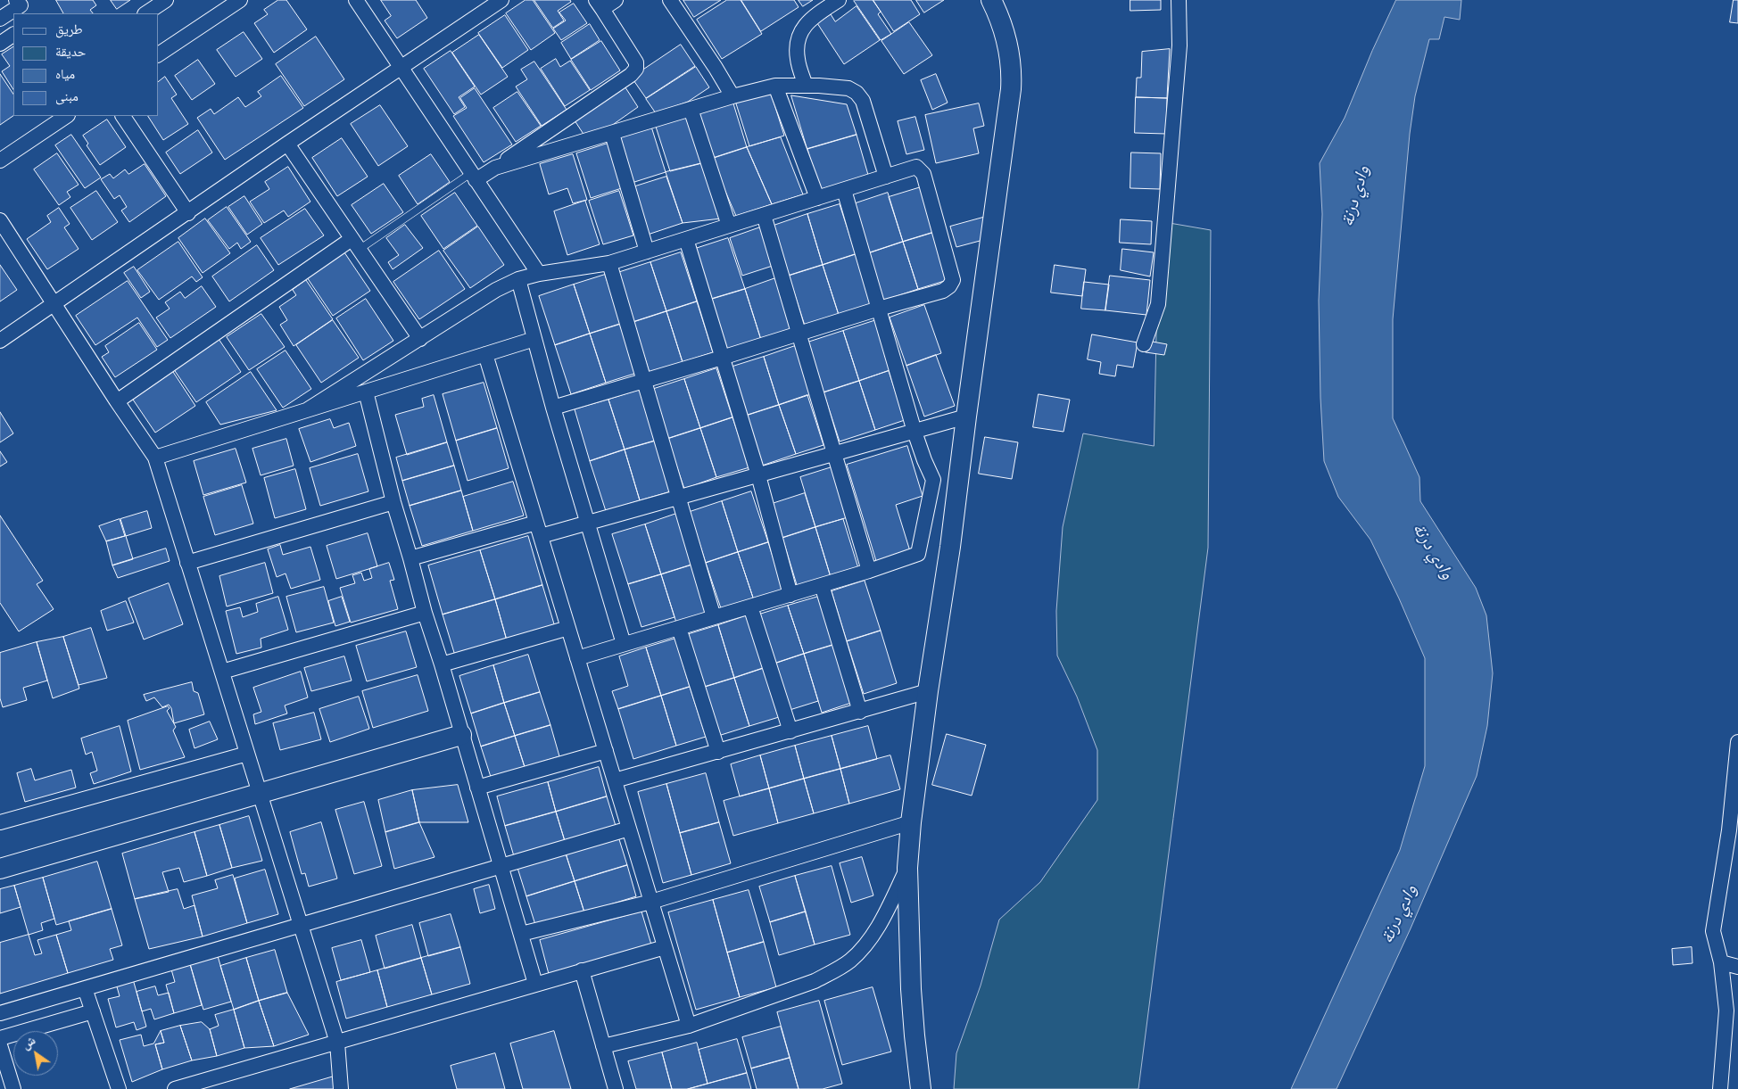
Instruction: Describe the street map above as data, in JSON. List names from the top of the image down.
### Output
{
  "water": ["وادي درنة"],
  "legend": [
    "طريق",
    "حديقة",
    "مياه",
    "مبنى"
  ],
  "north": "top left"
}
